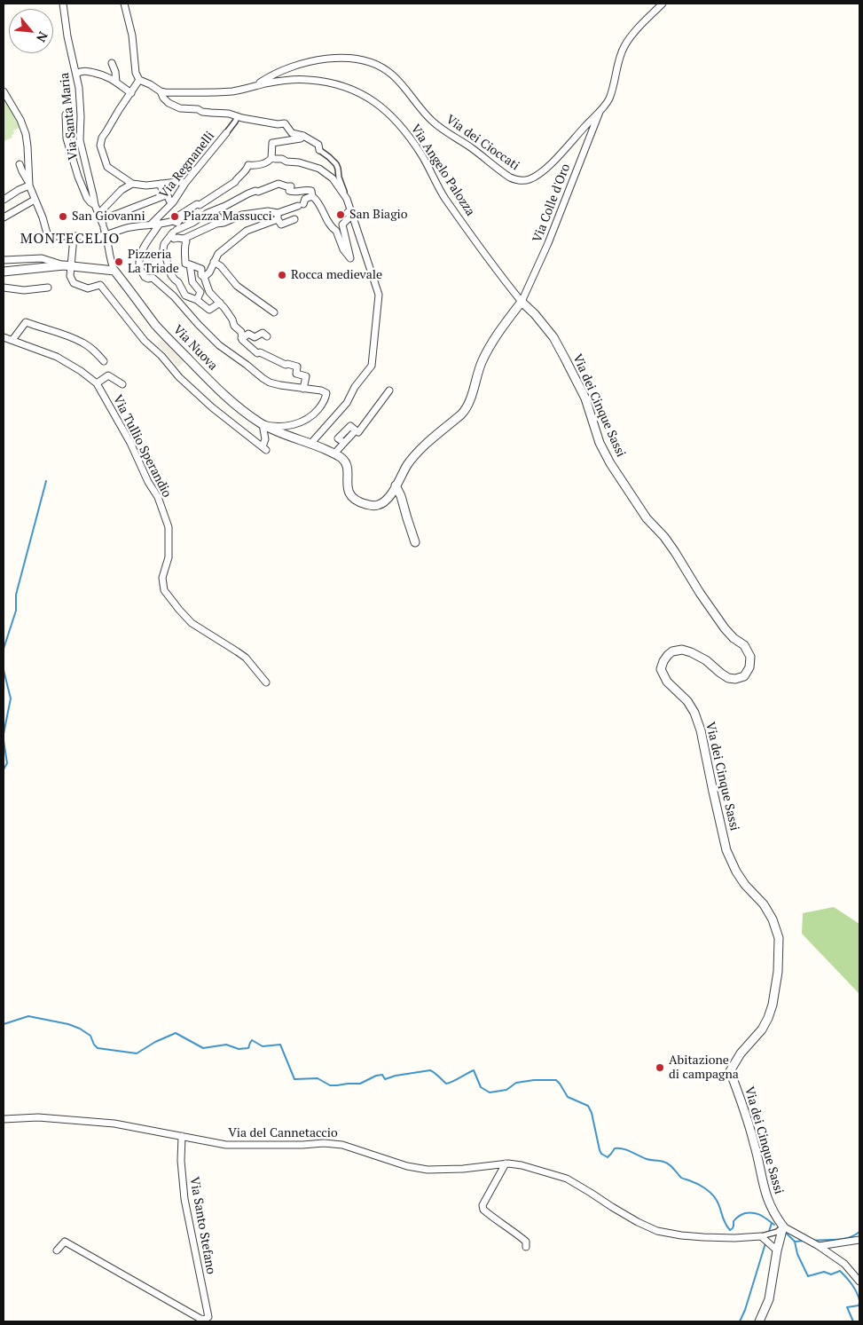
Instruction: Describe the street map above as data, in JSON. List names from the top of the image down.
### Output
{
  "streets": {
    "street": [
      "Via Santa Maria",
      "Via dei Cioccati",
      "Via Regnanelli",
      "Via Angelo Palozza",
      "Via Colle d'Oro",
      "Via Nuova",
      "Via dei Cinque Sassi",
      "Via Tullio Sperandio",
      "Via del Cannetaccio",
      "Via Santo Stefano"
    ]
  },
  "crossings": [
    ["Via Santa Maria", "Via Nuova"],
    ["Via dei Cioccati", "Via Angelo Palozza"],
    ["Via dei Cioccati", "Via Colle d'Oro"],
    ["Via Angelo Palozza", "Via Colle d'Oro"],
    ["Via Angelo Palozza", "Via dei Cinque Sassi"],
    ["Via Colle d'Oro", "Via dei Cinque Sassi"],
    ["Via del Cannetaccio", "Via Santo Stefano"]
  ],
  "districts": ["MONTECELIO"],
  "places": [
    "San Biagio",
    "San Giovanni",
    "Piazza Massucci",
    "Pizzeria La Triade",
    "Rocca medievale",
    "Abitazione di campagna"
  ],
  "north": "bottom right"
}
